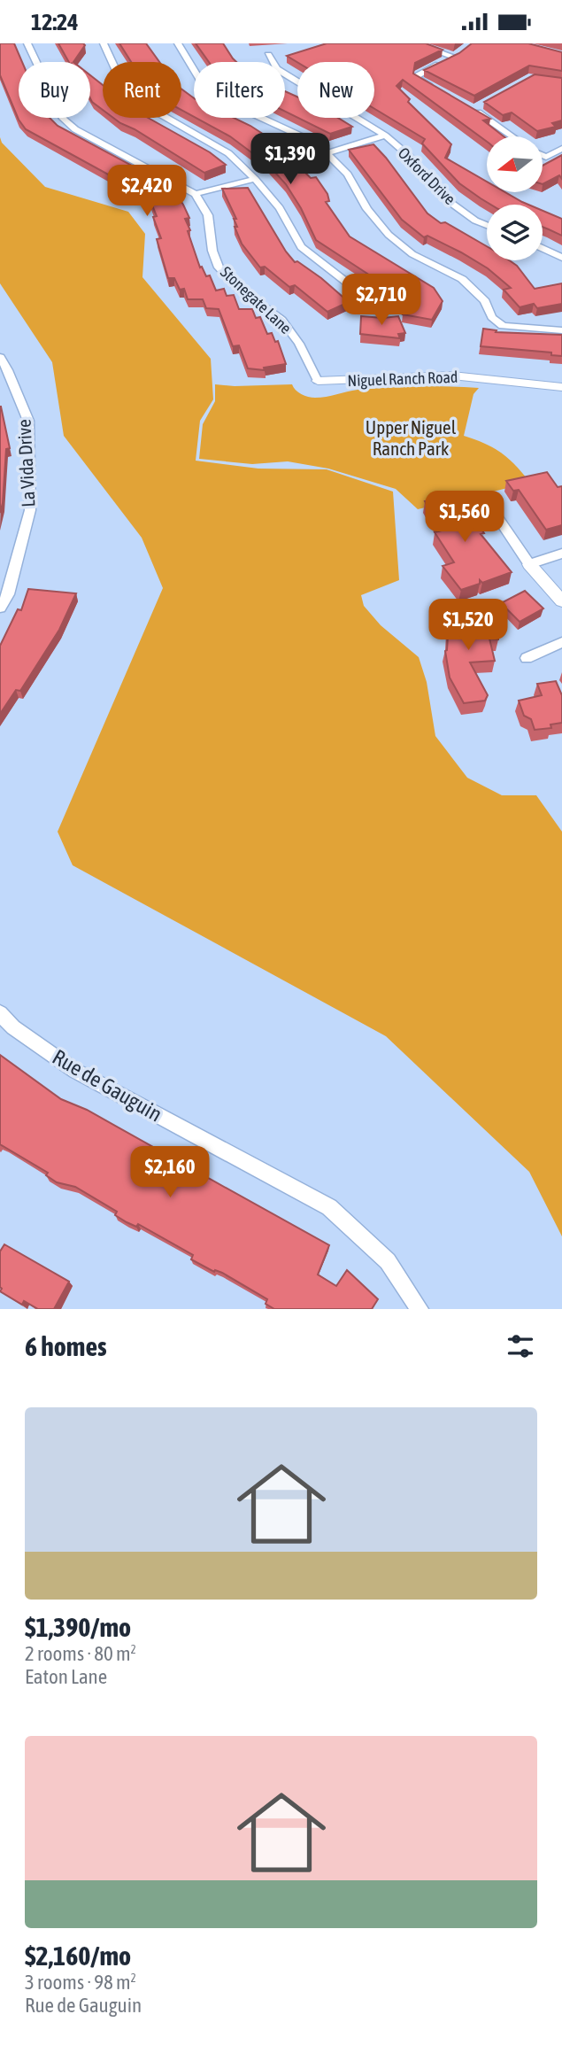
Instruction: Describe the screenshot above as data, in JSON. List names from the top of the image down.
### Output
{
  "streets": {
    "street": [
      "Oxford Drive",
      "Stonegate Lane",
      "Niguel Ranch Road",
      "La Vida Drive",
      "Rue de Gauguin"
    ]
  },
  "crossings": [
    ["Stonegate Lane", "Niguel Ranch Road"]
  ],
  "parks": ["Upper Niguel Ranch Park"],
  "north": "left",
  "page": {
    "status": "12:24",
    "chip": [
      "Buy",
      "Rent",
      "Filters",
      "New"
    ],
    "price": [
      "$1,390",
      "$2,420",
      "$2,710",
      "$1,560",
      "$1,520",
      "$2,160"
    ],
    "heading": "6 homes",
    "list": [
      {
        "name": "$1,390/mo",
        "note": "2 rooms · 80 m² · Eaton Lane"
      },
      {
        "name": "$2,160/mo",
        "note": "3 rooms · 98 m² · Rue de Gauguin"
      }
    ]
  }
}
